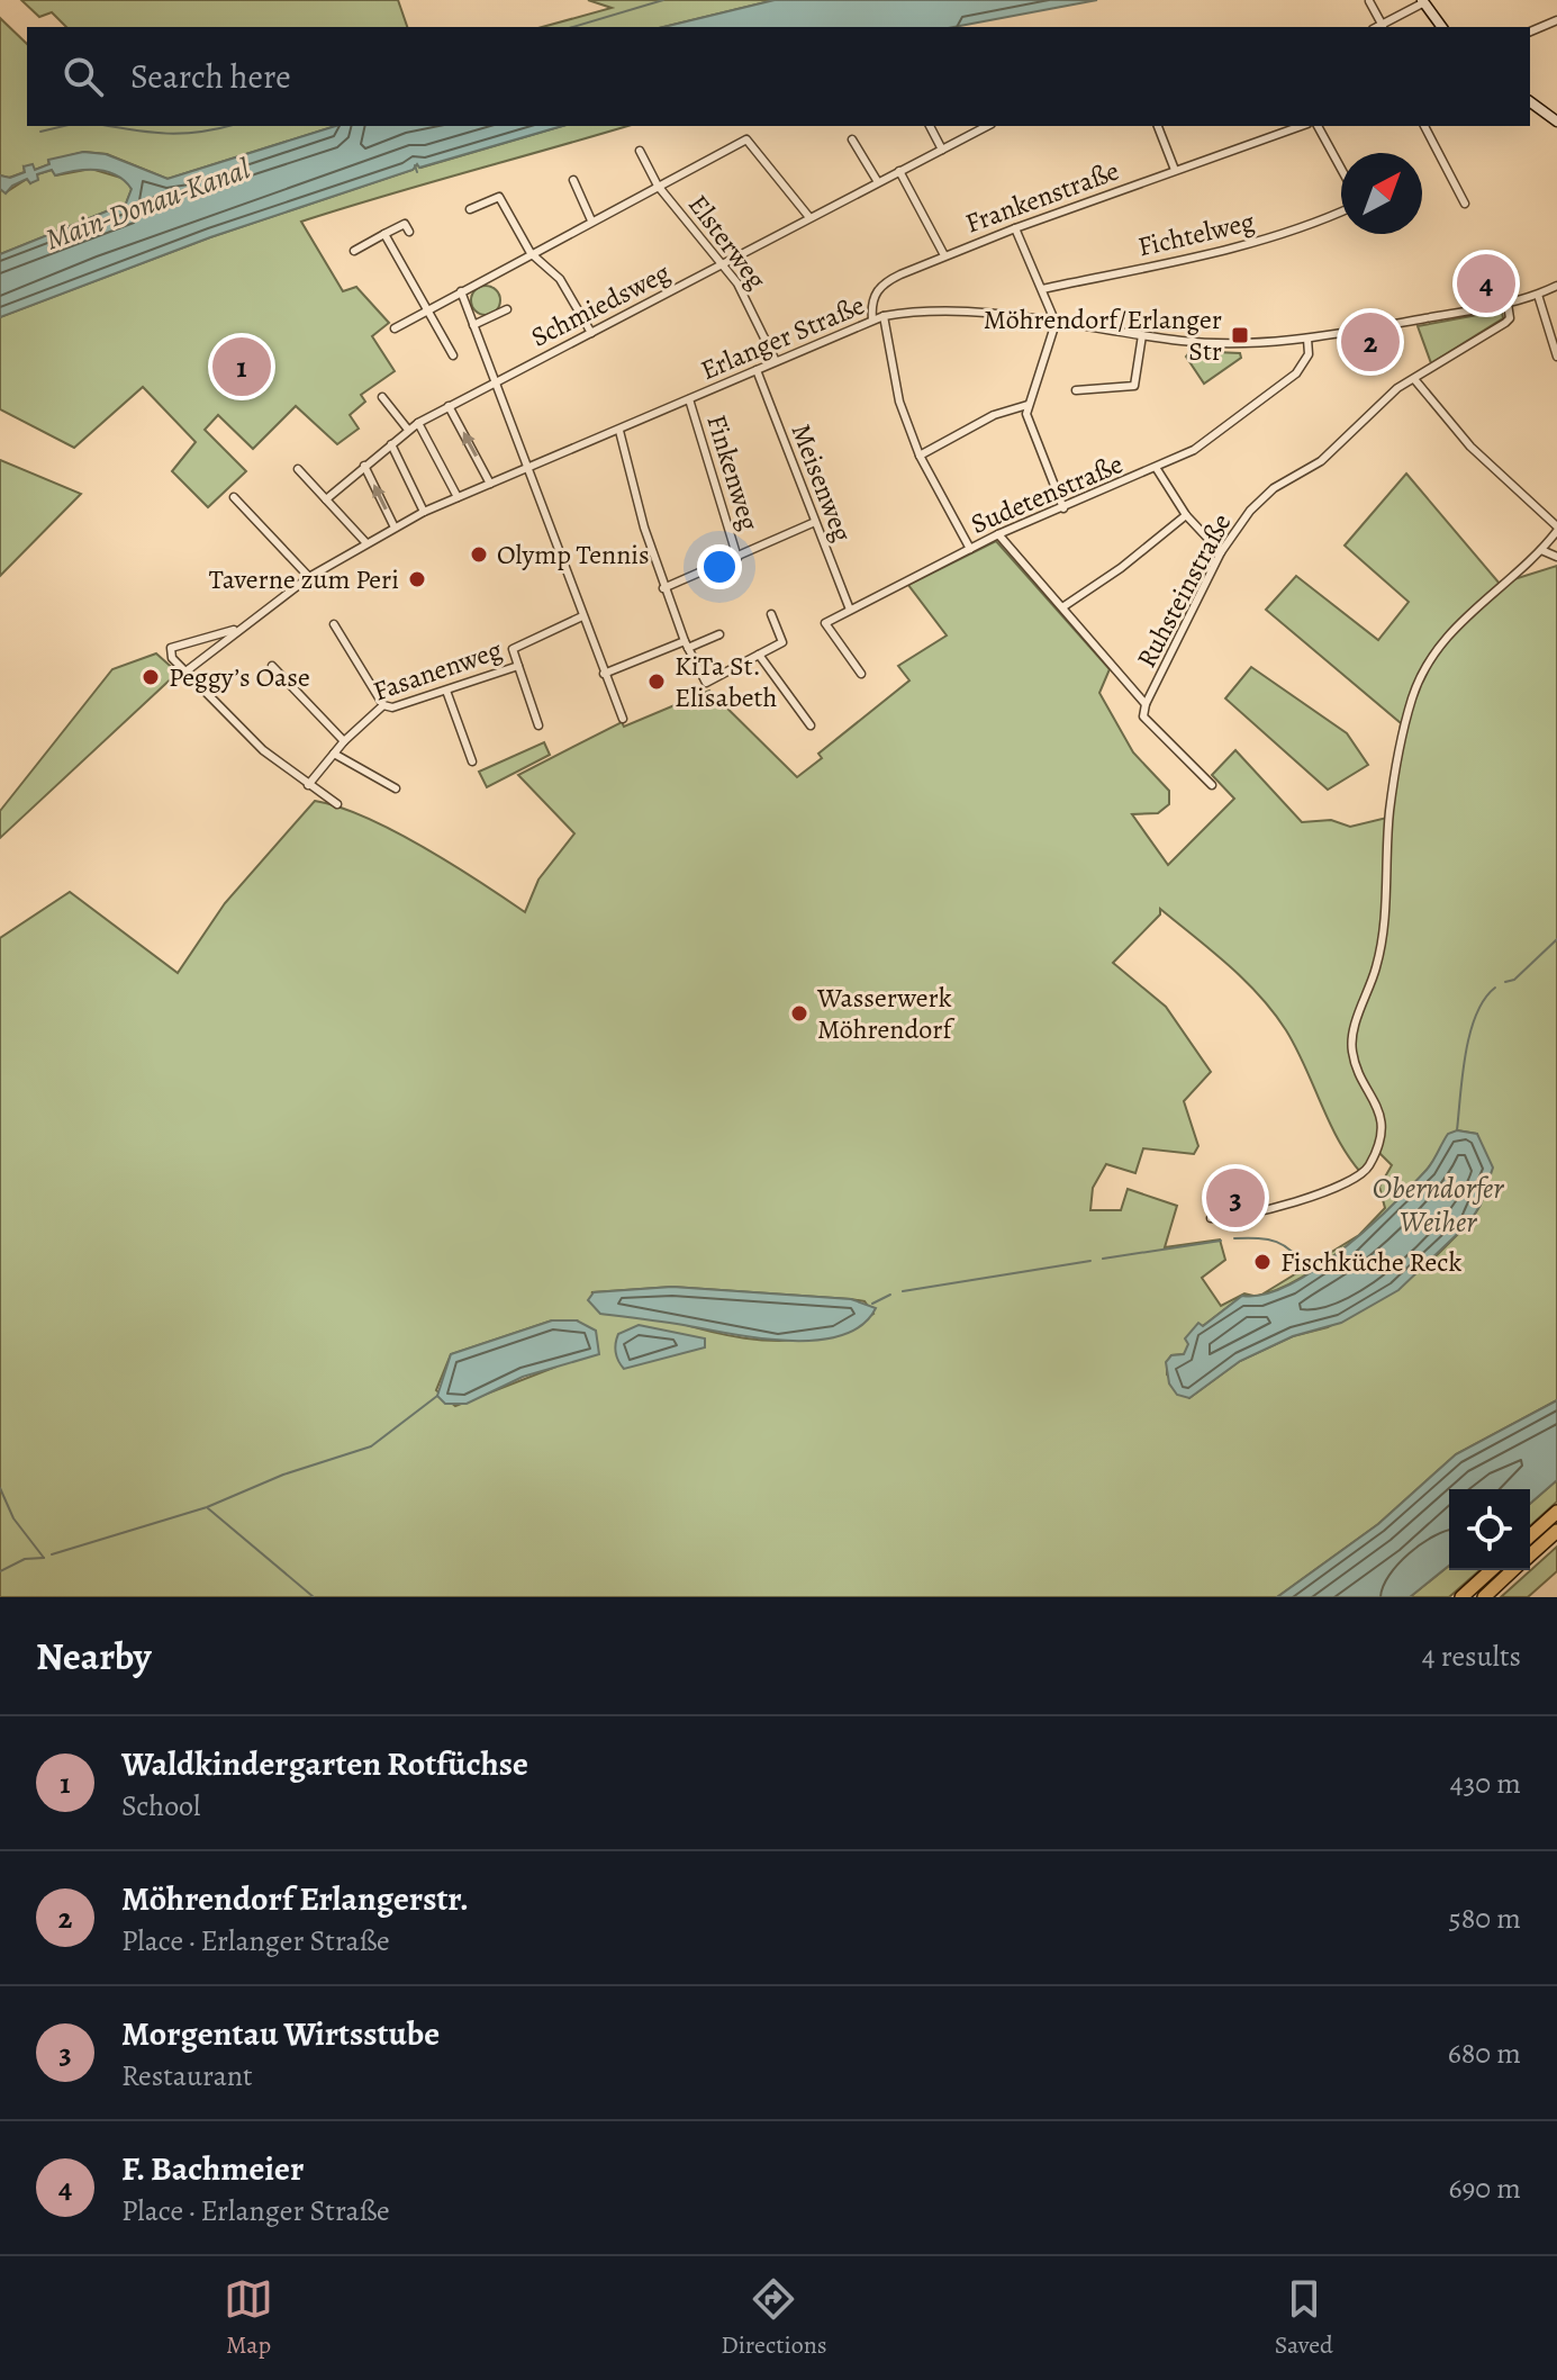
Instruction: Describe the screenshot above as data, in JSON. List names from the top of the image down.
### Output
{
  "streets": {
    "street": [
      "Frankenstraße",
      "Fichtelweg",
      "Elsterweg",
      "Schmiedsweg",
      "Erlanger Straße",
      "Finkenweg",
      "Meisenweg",
      "Sudetenstraße",
      "Ruhsteinstraße",
      "Fasanenweg"
    ]
  },
  "crossings": [
    ["Frankenstraße", "Erlanger Straße"],
    ["Elsterweg", "Schmiedsweg"],
    ["Elsterweg", "Erlanger Straße"],
    ["Erlanger Straße", "Finkenweg"],
    ["Erlanger Straße", "Meisenweg"],
    ["Erlanger Straße", "Sudetenstraße"],
    ["Erlanger Straße", "Ruhsteinstraße"],
    ["Meisenweg", "Sudetenstraße"]
  ],
  "water": ["Main-Donau-Kanal", "Oberndorfer Weiher"],
  "places": {
    "transit": ["Möhrendorf/Erlanger Str"],
    "other": [
      "Olymp Tennis",
      "Taverne zum Peri",
      "Peggy’s Oase",
      "KiTa St. Elisabeth",
      "Wasserwerk Möhrendorf",
      "Fischküche Reck"
    ]
  },
  "north": "top right",
  "page": {
    "search": "Search here",
    "pins": [
      "4",
      "2",
      "1",
      "3"
    ],
    "heading": ["Nearby", "4 results"],
    "list": [
      {
        "mark": "1",
        "name": "Waldkindergarten Rotfüchse",
        "note": "School",
        "value": "430 m"
      },
      {
        "mark": "2",
        "name": "Möhrendorf Erlangerstr.",
        "note": "Place · Erlanger Straße",
        "value": "580 m"
      },
      {
        "mark": "3",
        "name": "Morgentau Wirtsstube",
        "note": "Restaurant",
        "value": "680 m"
      },
      {
        "mark": "4",
        "name": "F. Bachmeier",
        "note": "Place · Erlanger Straße",
        "value": "690 m"
      }
    ],
    "nav": ["Map", "Directions", "Saved"]
  }
}
